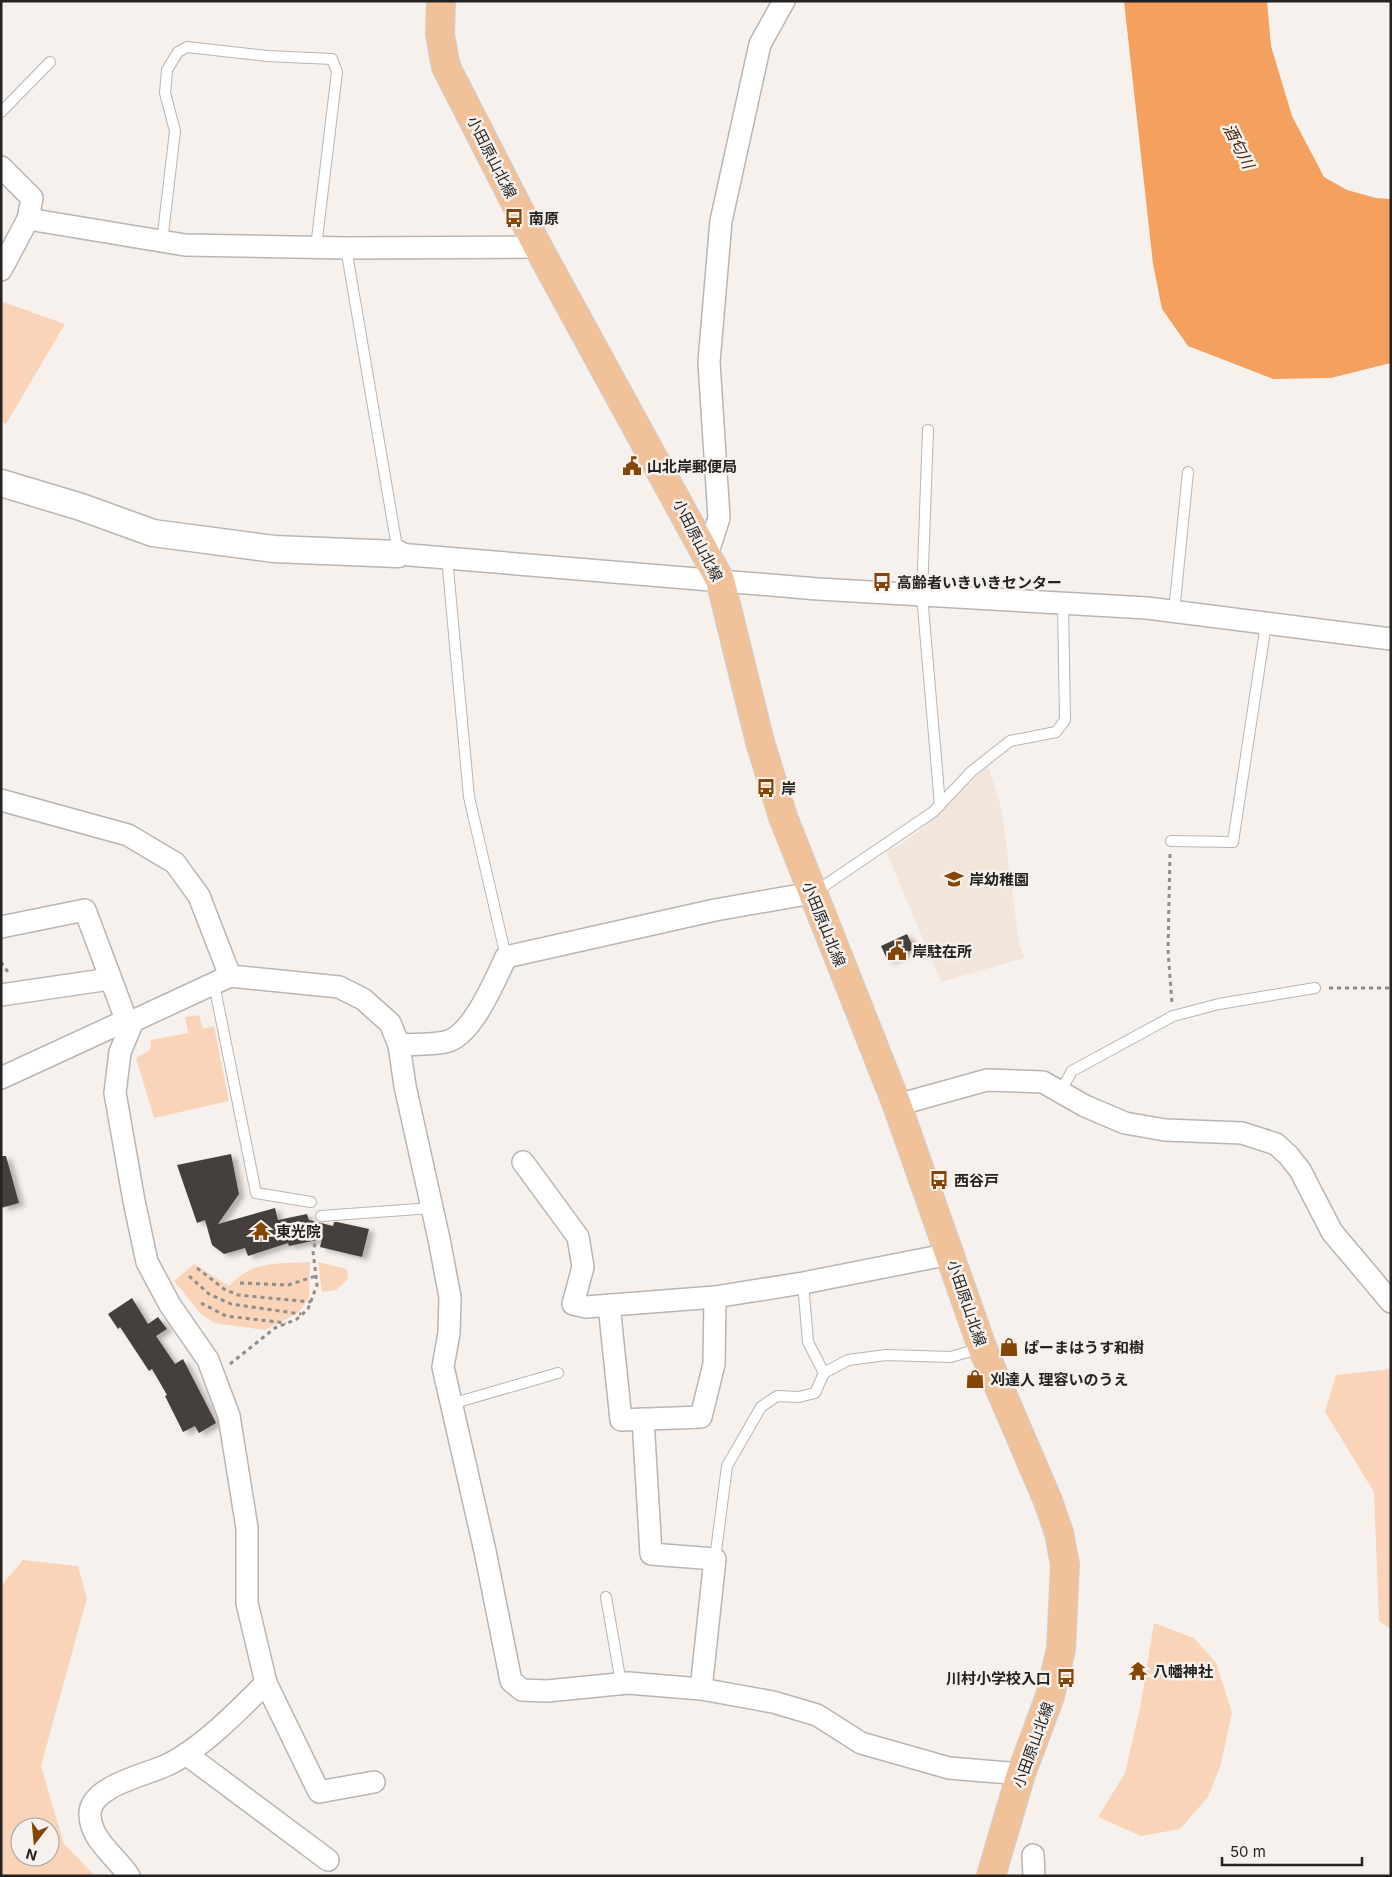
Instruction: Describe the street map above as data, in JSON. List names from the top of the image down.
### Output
{
  "streets": {
    "main road": ["小田原山北線"]
  },
  "water": ["酒匂川"],
  "places": {
    "bus stop": [
      "南原",
      "高齢者いきいきセンター",
      "岸",
      "西谷戸",
      "川村小学校入口"
    ],
    "public building": ["山北岸郵便局", "岸駐在所"],
    "school or university": ["岸幼稚園"],
    "temple": ["東光院", "八幡神社"],
    "shop": ["ぱーまはうす和樹", "刈達人 理容いのうえ"]
  },
  "scale_bar": "50 m",
  "north": "bottom"
}
